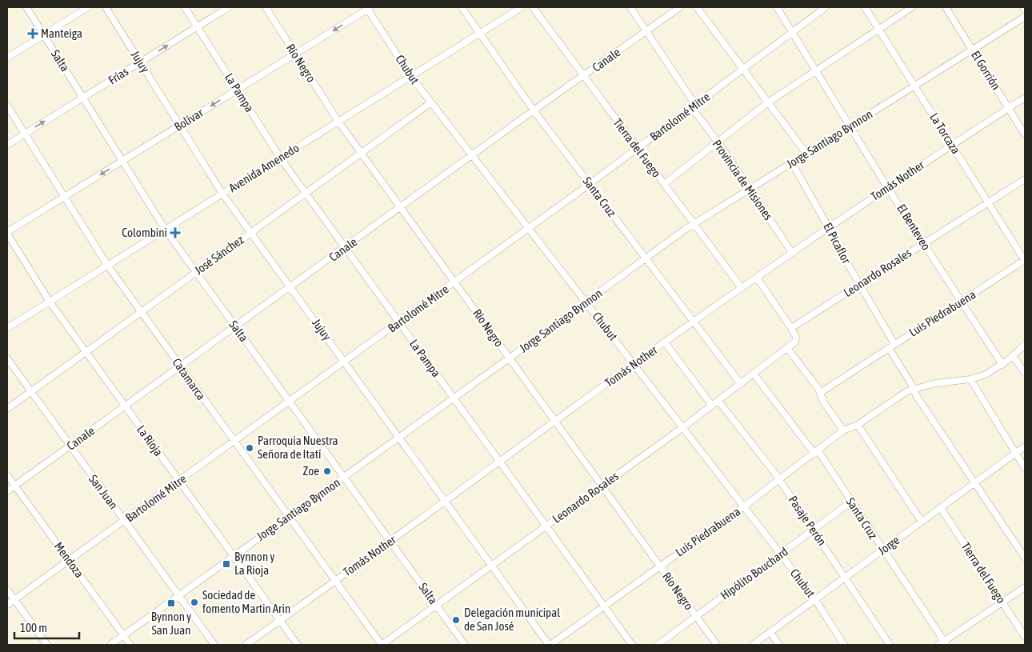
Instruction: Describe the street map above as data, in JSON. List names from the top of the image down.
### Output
{
  "streets": {
    "street": [
      "Canale",
      "Salta",
      "Jujuy",
      "Río Negro",
      "Chubut",
      "El Gorrión",
      "Frías",
      "La Pampa",
      "Bartolomé Mitre",
      "Bolívar",
      "La Torcaza",
      "Jorge Santiago Bynnon",
      "Tierra del Fuego",
      "Avenida Amenedo",
      "Provincia de Misiones",
      "Tomás Nother",
      "Santa Cruz",
      "El Benteveo",
      "El Picaflor",
      "José Sánchez",
      "Leonardo Rosales",
      "Luis Piedrabuena",
      "Catamarca",
      "La Rioja",
      "San Juan",
      "Pasaje Perón",
      "Jorge",
      "Mendoza",
      "Hipólito Bouchard"
    ]
  },
  "crossings": [
    ["Canale", "Salta"],
    ["Canale", "Jujuy"],
    ["Canale", "Río Negro"],
    ["Canale", "Chubut"],
    ["Canale", "La Pampa"],
    ["Canale", "Tierra del Fuego"],
    ["Canale", "Provincia de Misiones"],
    ["Canale", "Santa Cruz"],
    ["Canale", "Catamarca"],
    ["Canale", "La Rioja"],
    ["Canale", "San Juan"],
    ["Canale", "Mendoza"],
    ["Salta", "Frías"],
    ["Salta", "Bartolomé Mitre"],
    ["Salta", "Bolívar"],
    ["Salta", "Jorge Santiago Bynnon"],
    ["Salta", "Avenida Amenedo"],
    ["Salta", "Tomás Nother"],
    ["Salta", "José Sánchez"],
    ["Salta", "Leonardo Rosales"],
    ["Jujuy", "Frías"],
    ["Jujuy", "Bartolomé Mitre"],
    ["Jujuy", "Bolívar"],
    ["Jujuy", "Jorge Santiago Bynnon"],
    ["Jujuy", "Avenida Amenedo"],
    ["Jujuy", "Tomás Nother"],
    ["Jujuy", "José Sánchez"],
    ["Jujuy", "Leonardo Rosales"],
    ["Jujuy", "Luis Piedrabuena"],
    ["Río Negro", "Bartolomé Mitre"],
    ["Río Negro", "Bolívar"],
    ["Río Negro", "Jorge Santiago Bynnon"],
    ["Río Negro", "Avenida Amenedo"],
    ["Río Negro", "Tomás Nother"],
    ["Río Negro", "José Sánchez"],
    ["Río Negro", "Leonardo Rosales"],
    ["Río Negro", "Luis Piedrabuena"],
    ["Río Negro", "Hipólito Bouchard"],
    ["Chubut", "Bartolomé Mitre"],
    ["Chubut", "Bolívar"],
    ["Chubut", "Jorge Santiago Bynnon"],
    ["Chubut", "Avenida Amenedo"],
    ["Chubut", "Tomás Nother"],
    ["Chubut", "José Sánchez"],
    ["Chubut", "Leonardo Rosales"],
    ["Chubut", "Luis Piedrabuena"],
    ["Chubut", "Jorge"],
    ["Chubut", "Hipólito Bouchard"],
    ["El Gorrión", "Jorge Santiago Bynnon"],
    ["El Gorrión", "Tomás Nother"],
    ["Frías", "La Pampa"],
    ["Frías", "Catamarca"],
    ["La Pampa", "Bartolomé Mitre"],
    ["La Pampa", "Bolívar"],
    ["La Pampa", "Jorge Santiago Bynnon"],
    ["La Pampa", "Avenida Amenedo"],
    ["La Pampa", "Tomás Nother"],
    ["La Pampa", "José Sánchez"],
    ["La Pampa", "Leonardo Rosales"],
    ["La Pampa", "Luis Piedrabuena"],
    ["Bartolomé Mitre", "Tierra del Fuego"],
    ["Bartolomé Mitre", "Provincia de Misiones"],
    ["Bartolomé Mitre", "Santa Cruz"],
    ["Bartolomé Mitre", "El Benteveo"],
    ["Bartolomé Mitre", "Catamarca"],
    ["Bartolomé Mitre", "La Rioja"],
    ["Bartolomé Mitre", "San Juan"],
    ["Bartolomé Mitre", "Mendoza"],
    ["Bolívar", "Catamarca"],
    ["Bolívar", "La Rioja"],
    ["La Torcaza", "Jorge Santiago Bynnon"],
    ["La Torcaza", "Tomás Nother"],
    ["La Torcaza", "Leonardo Rosales"],
    ["La Torcaza", "Luis Piedrabuena"],
    ["Jorge Santiago Bynnon", "Tierra del Fuego"],
    ["Jorge Santiago Bynnon", "Provincia de Misiones"],
    ["Jorge Santiago Bynnon", "Santa Cruz"],
    ["Jorge Santiago Bynnon", "El Benteveo"],
    ["Jorge Santiago Bynnon", "El Picaflor"],
    ["Jorge Santiago Bynnon", "Catamarca"],
    ["Jorge Santiago Bynnon", "La Rioja"],
    ["Jorge Santiago Bynnon", "San Juan"],
    ["Jorge Santiago Bynnon", "Mendoza"],
    ["Tierra del Fuego", "Tomás Nother"],
    ["Tierra del Fuego", "Jorge"],
    ["Avenida Amenedo", "Santa Cruz"],
    ["Avenida Amenedo", "Catamarca"],
    ["Avenida Amenedo", "La Rioja"],
    ["Provincia de Misiones", "Tomás Nother"],
    ["Tomás Nother", "Santa Cruz"],
    ["Tomás Nother", "El Benteveo"],
    ["Tomás Nother", "El Picaflor"],
    ["Tomás Nother", "Catamarca"],
    ["Tomás Nother", "La Rioja"],
    ["Santa Cruz", "Leonardo Rosales"],
    ["Santa Cruz", "Luis Piedrabuena"],
    ["Santa Cruz", "Jorge"],
    ["Santa Cruz", "Hipólito Bouchard"],
    ["El Benteveo", "Leonardo Rosales"],
    ["El Benteveo", "Luis Piedrabuena"],
    ["El Picaflor", "Leonardo Rosales"],
    ["El Picaflor", "Luis Piedrabuena"],
    ["José Sánchez", "Catamarca"],
    ["José Sánchez", "La Rioja"],
    ["José Sánchez", "San Juan"],
    ["Leonardo Rosales", "Catamarca"],
    ["Leonardo Rosales", "Pasaje Perón"],
    ["Luis Piedrabuena", "Pasaje Perón"],
    ["Pasaje Perón", "Jorge"],
    ["Pasaje Perón", "Hipólito Bouchard"]
  ],
  "one_way": ["Frías", "Bolívar"],
  "places": {
    "health": ["Manteiga", "Colombini"],
    "other": [
      "Parroquia Nuestra Señora de Itatí",
      "Zoe",
      "Sociedad de fomento Martin Arin",
      "Delegación municipal de San José"
    ],
    "transit": ["Bynnon y La Rioja", "Bynnon y San Juan"]
  },
  "scale_bar": "100 m"
}
